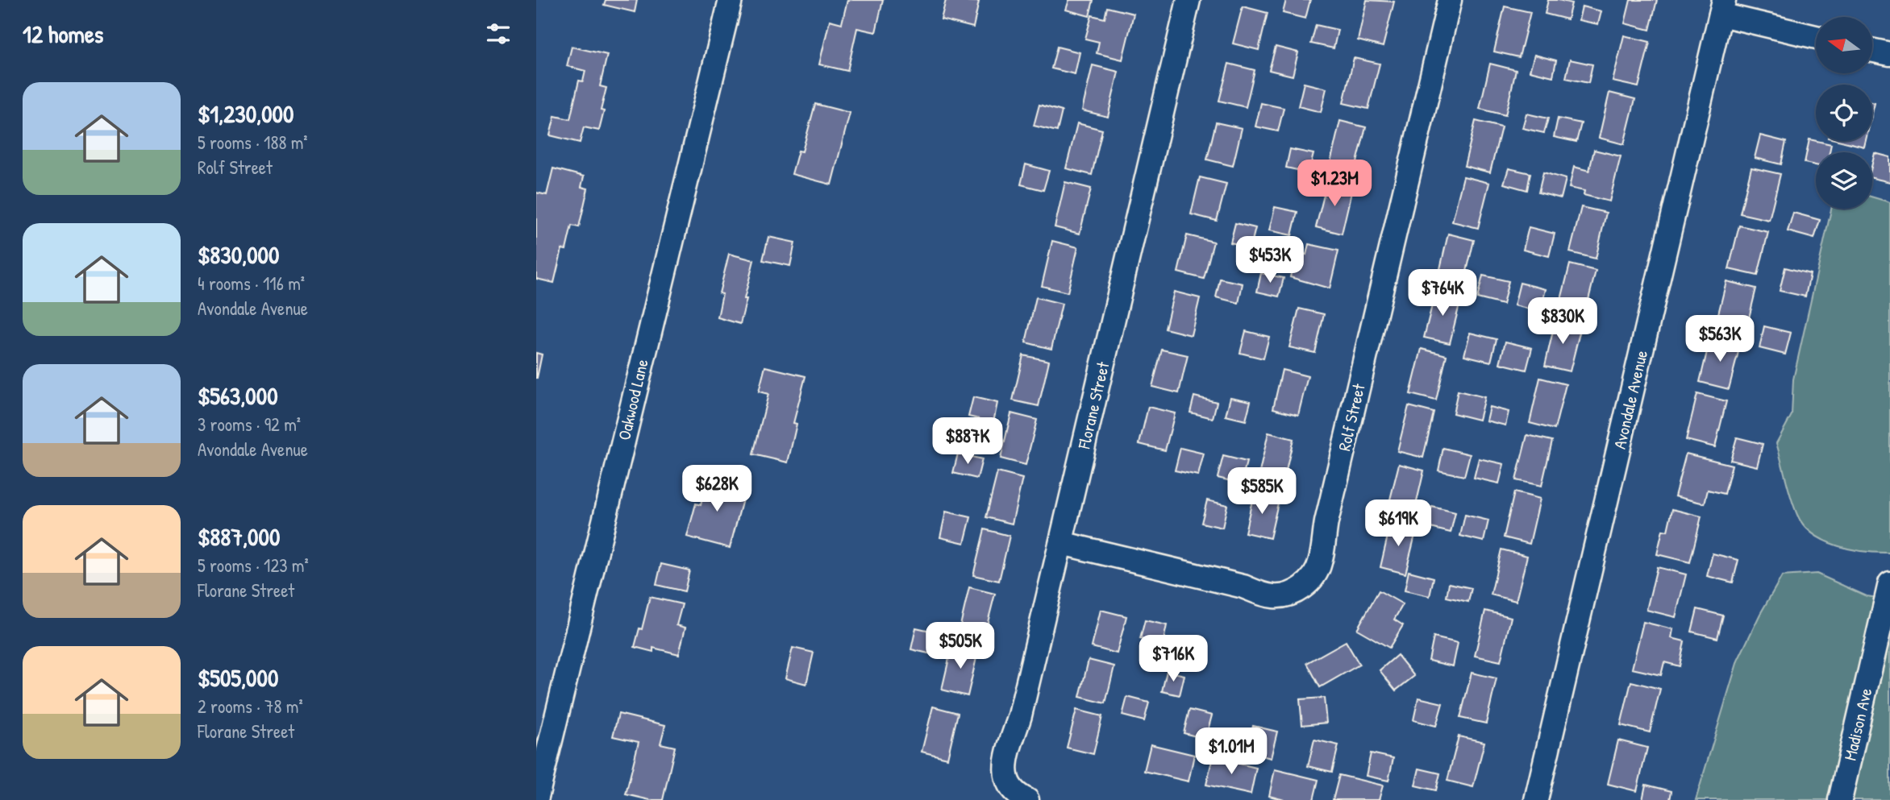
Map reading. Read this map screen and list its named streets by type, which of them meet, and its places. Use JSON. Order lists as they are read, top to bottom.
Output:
{
  "streets": {
    "street": [
      "Oakwood Lane",
      "Avondale Avenue",
      "Florane Street",
      "Rolf Street",
      "Madison Ave"
    ]
  },
  "crossings": [
    ["Florane Street", "Rolf Street"]
  ],
  "north": "left",
  "page": {
    "heading": "12 homes",
    "list": [
      {
        "name": "$1,230,000",
        "note": "5 rooms · 188 m² · Rolf Street"
      },
      {
        "name": "$830,000",
        "note": "4 rooms · 116 m² · Avondale Avenue"
      },
      {
        "name": "$563,000",
        "note": "3 rooms · 92 m² · Avondale Avenue"
      },
      {
        "name": "$887,000",
        "note": "5 rooms · 123 m² · Florane Street"
      },
      {
        "name": "$505,000",
        "note": "2 rooms · 78 m² · Florane Street"
      }
    ],
    "price": [
      "$1.23M",
      "$453K",
      "$764K",
      "$830K",
      "$563K",
      "$887K",
      "$628K",
      "$585K",
      "$619K",
      "$505K",
      "$716K",
      "$1.01M"
    ]
  }
}
